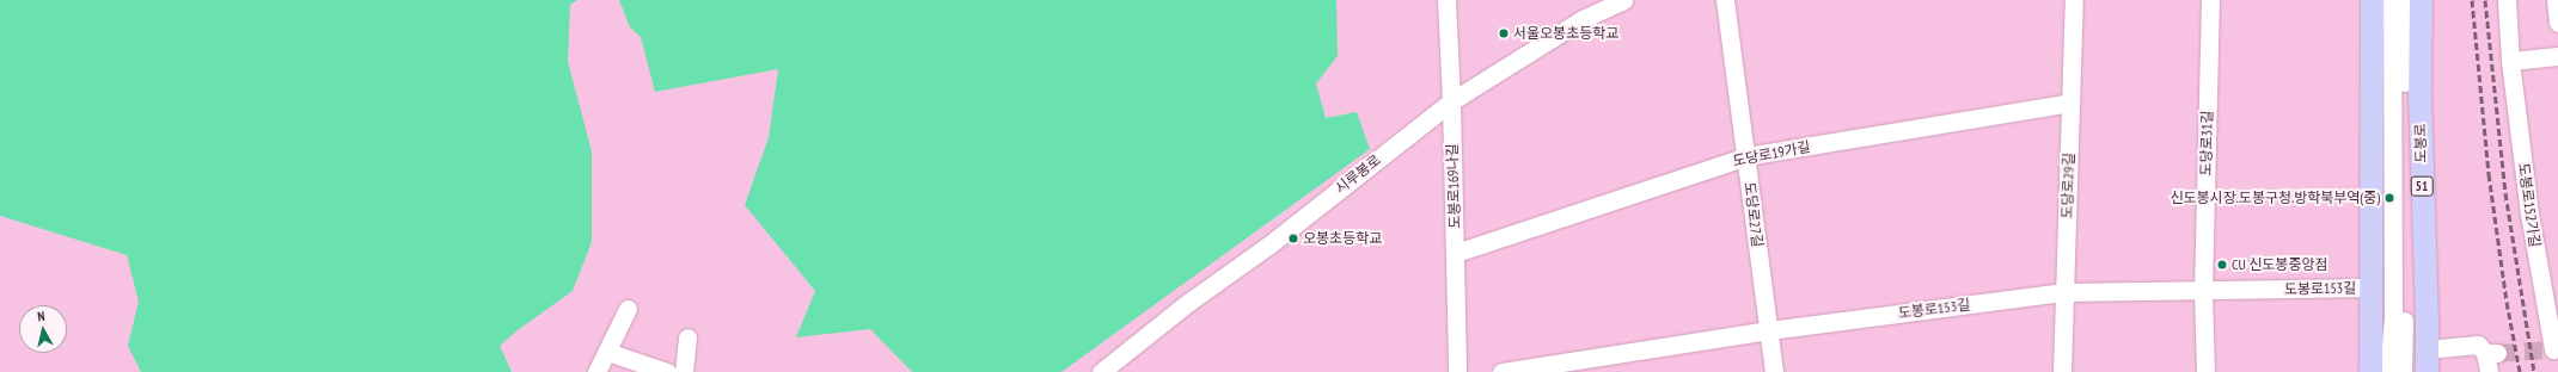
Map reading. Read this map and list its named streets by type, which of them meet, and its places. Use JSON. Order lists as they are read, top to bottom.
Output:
{
  "streets": {
    "main road": ["도봉로", "51"],
    "street": [
      "도당로31길",
      "도당로19가길",
      "시루봉로",
      "도봉로169나길",
      "도당로29길",
      "도봉로152가길",
      "도당로27길",
      "도봉로153길"
    ]
  },
  "crossings": [
    ["도당로31길", "도봉로153길"],
    ["도당로19가길", "도봉로169나길"],
    ["도당로19가길", "도당로29길"],
    ["도당로19가길", "도당로27길"],
    ["시루봉로", "도봉로169나길"],
    ["도당로29길", "도봉로153길"],
    ["도당로27길", "도봉로153길"]
  ],
  "places": [
    "서울오봉초등학교",
    "신도봉시장.도봉구청.방학북부역(중)",
    "오봉초등학교",
    "CU 신도봉중앙점"
  ],
  "north": "top"
}
